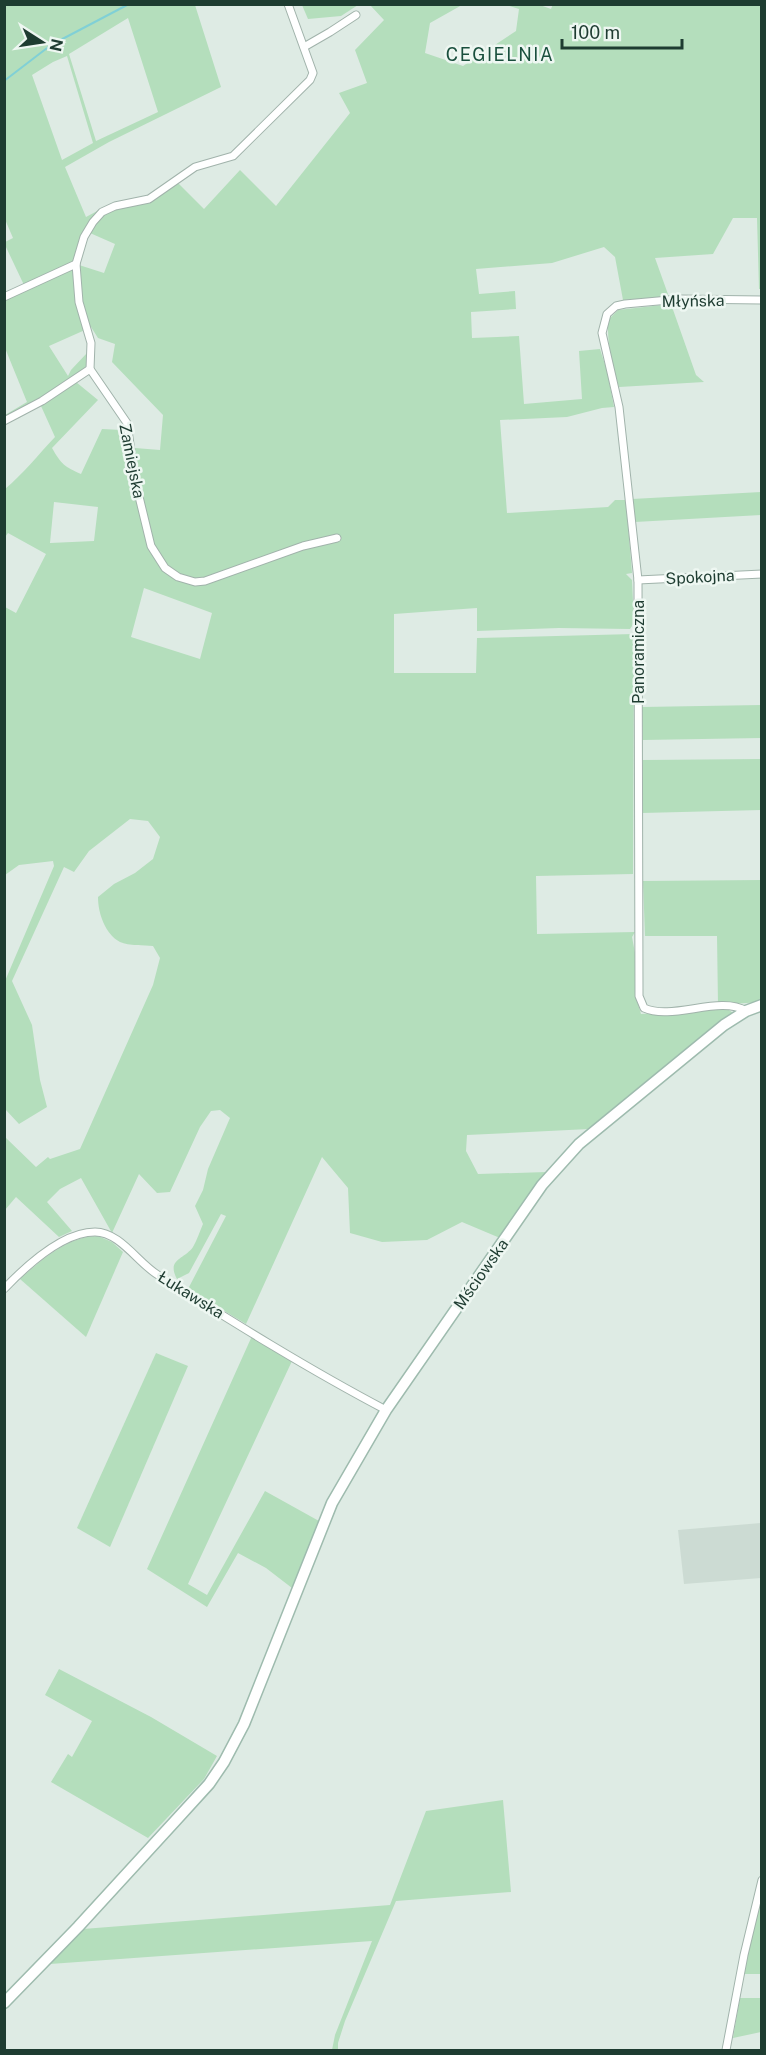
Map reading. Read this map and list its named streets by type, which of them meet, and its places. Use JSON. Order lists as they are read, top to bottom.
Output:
{
  "streets": {
    "street": [
      "Młyńska",
      "Zamiejska",
      "Spokojna",
      "Panoramiczna",
      "Mściowska",
      "Łukawska"
    ]
  },
  "crossings": [
    ["Młyńska", "Panoramiczna"],
    ["Spokojna", "Panoramiczna"],
    ["Panoramiczna", "Mściowska"],
    ["Mściowska", "Łukawska"]
  ],
  "districts": ["CEGIELNIA"],
  "scale_bar": "100 m",
  "north": "right"
}
